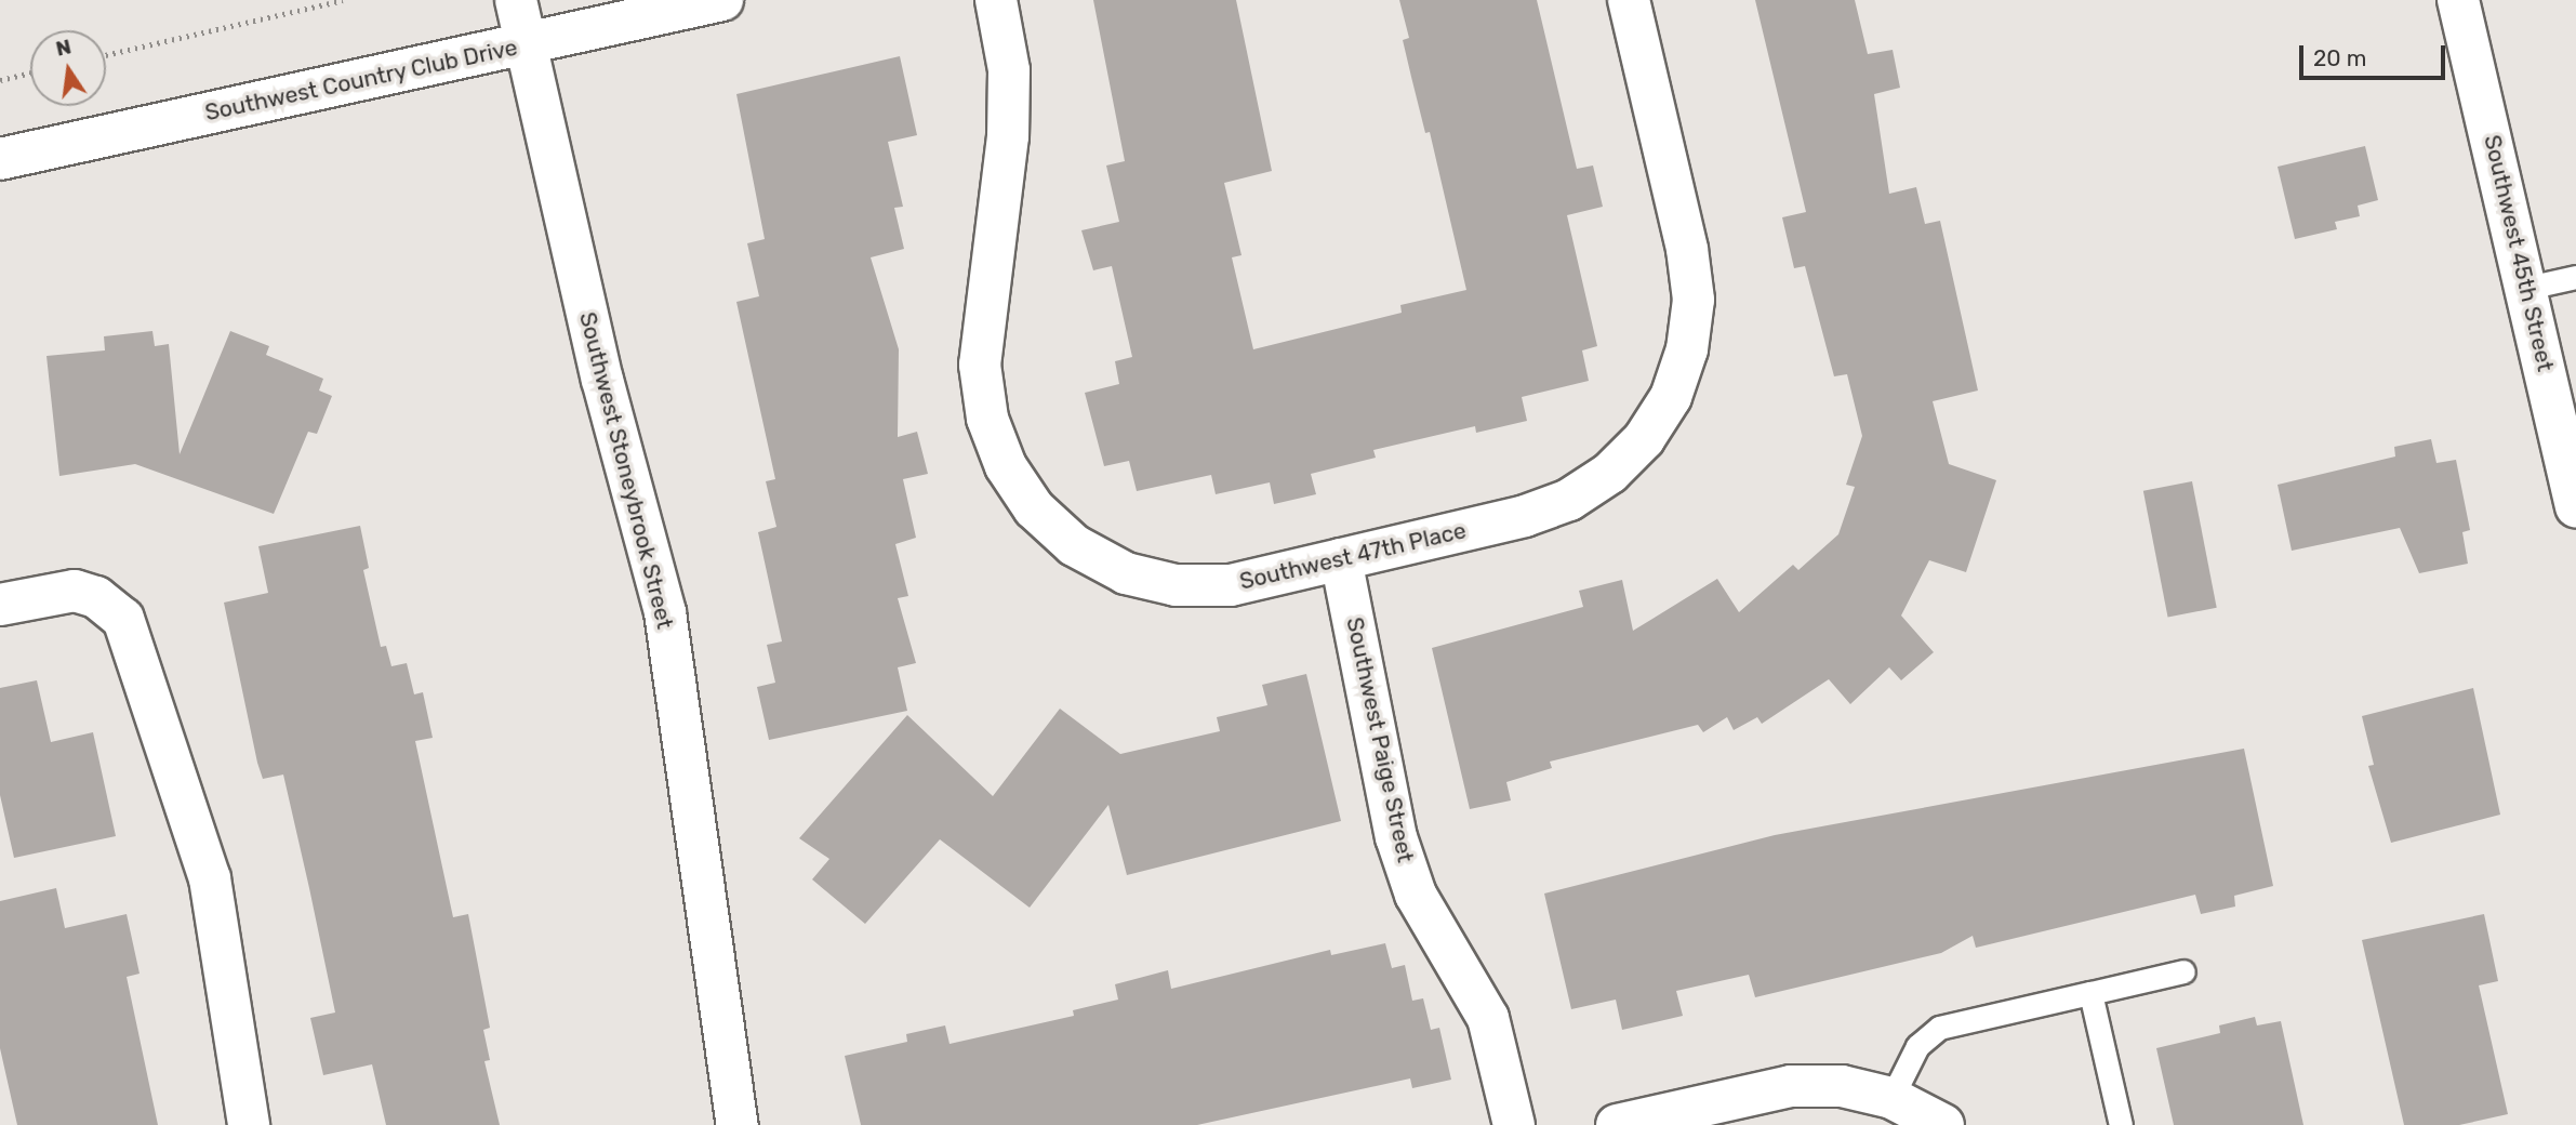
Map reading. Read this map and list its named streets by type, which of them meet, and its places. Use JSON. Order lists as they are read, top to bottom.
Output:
{
  "streets": {
    "street": [
      "Southwest Country Club Drive",
      "Southwest 45th Street",
      "Southwest Stoneybrook Street",
      "Southwest 47th Place",
      "Southwest Paige Street"
    ]
  },
  "crossings": [
    ["Southwest Country Club Drive", "Southwest Stoneybrook Street"],
    ["Southwest 47th Place", "Southwest Paige Street"]
  ],
  "scale_bar": "20 m",
  "north": "top"
}
